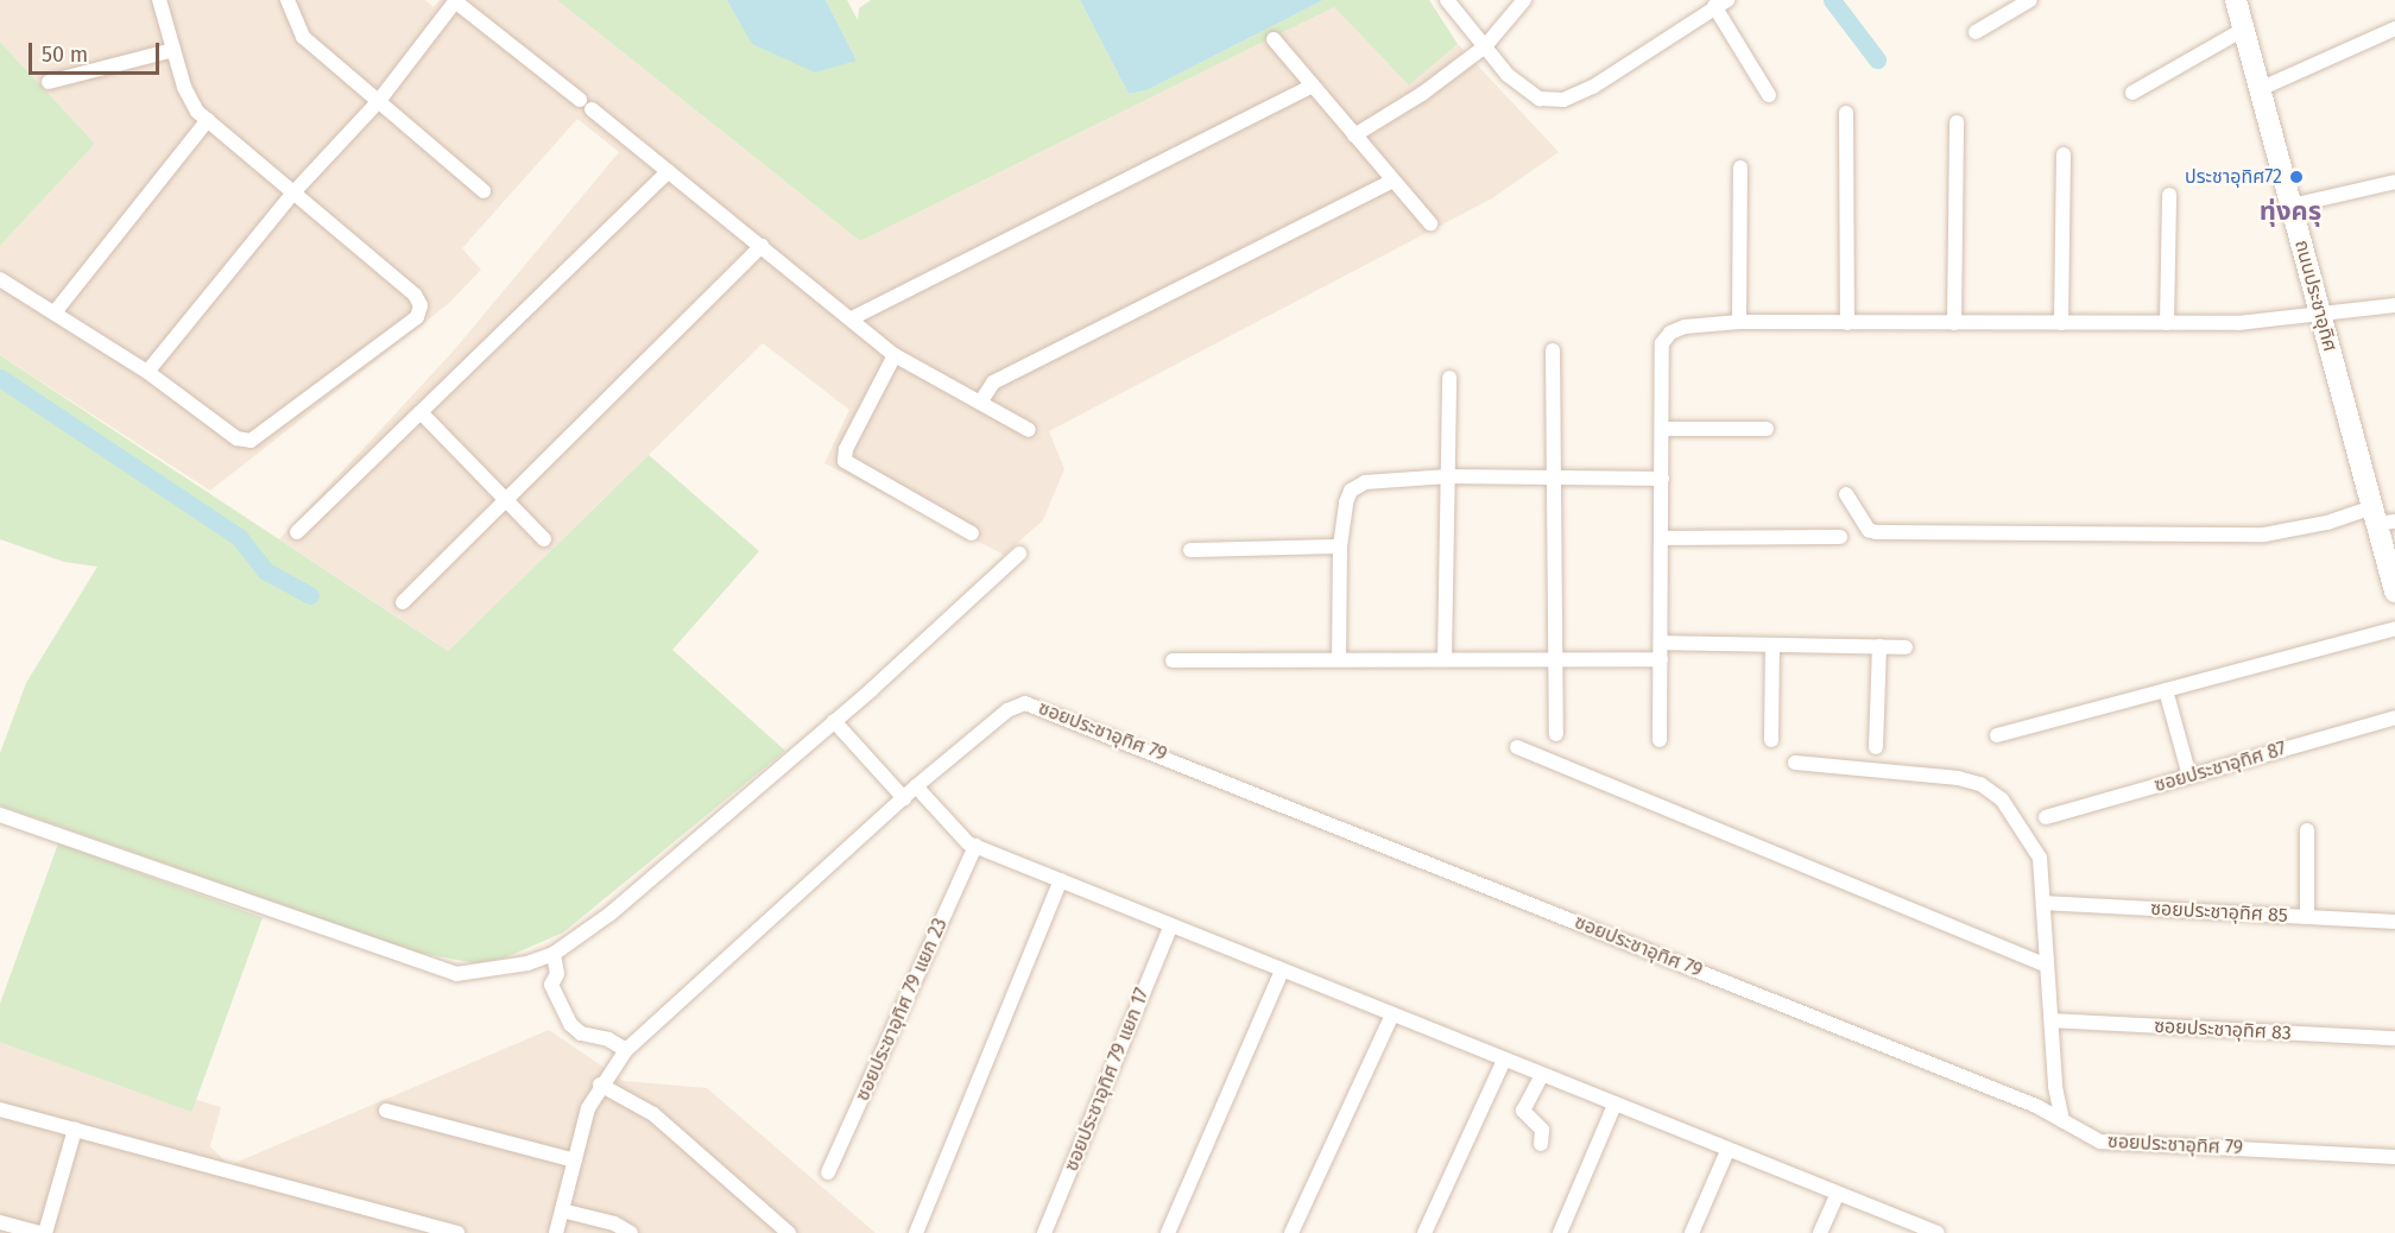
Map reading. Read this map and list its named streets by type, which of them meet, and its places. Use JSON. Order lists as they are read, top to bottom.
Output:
{
  "streets": {
    "main road": ["ถนนประชาอุทิศ"],
    "street": [
      "ซอยประชาอุทิศ 79",
      "ซอยประชาอุทิศ 87",
      "ซอยประชาอุทิศ 85",
      "ซอยประชาอุทิศ 79 แยก 23",
      "ซอยประชาอุทิศ 83",
      "ซอยประชาอุทิศ 79 แยก 17"
    ]
  },
  "districts": ["ทุ่งครุ"],
  "places": ["ประชาอุทิศ72"],
  "scale_bar": "50 m"
}
